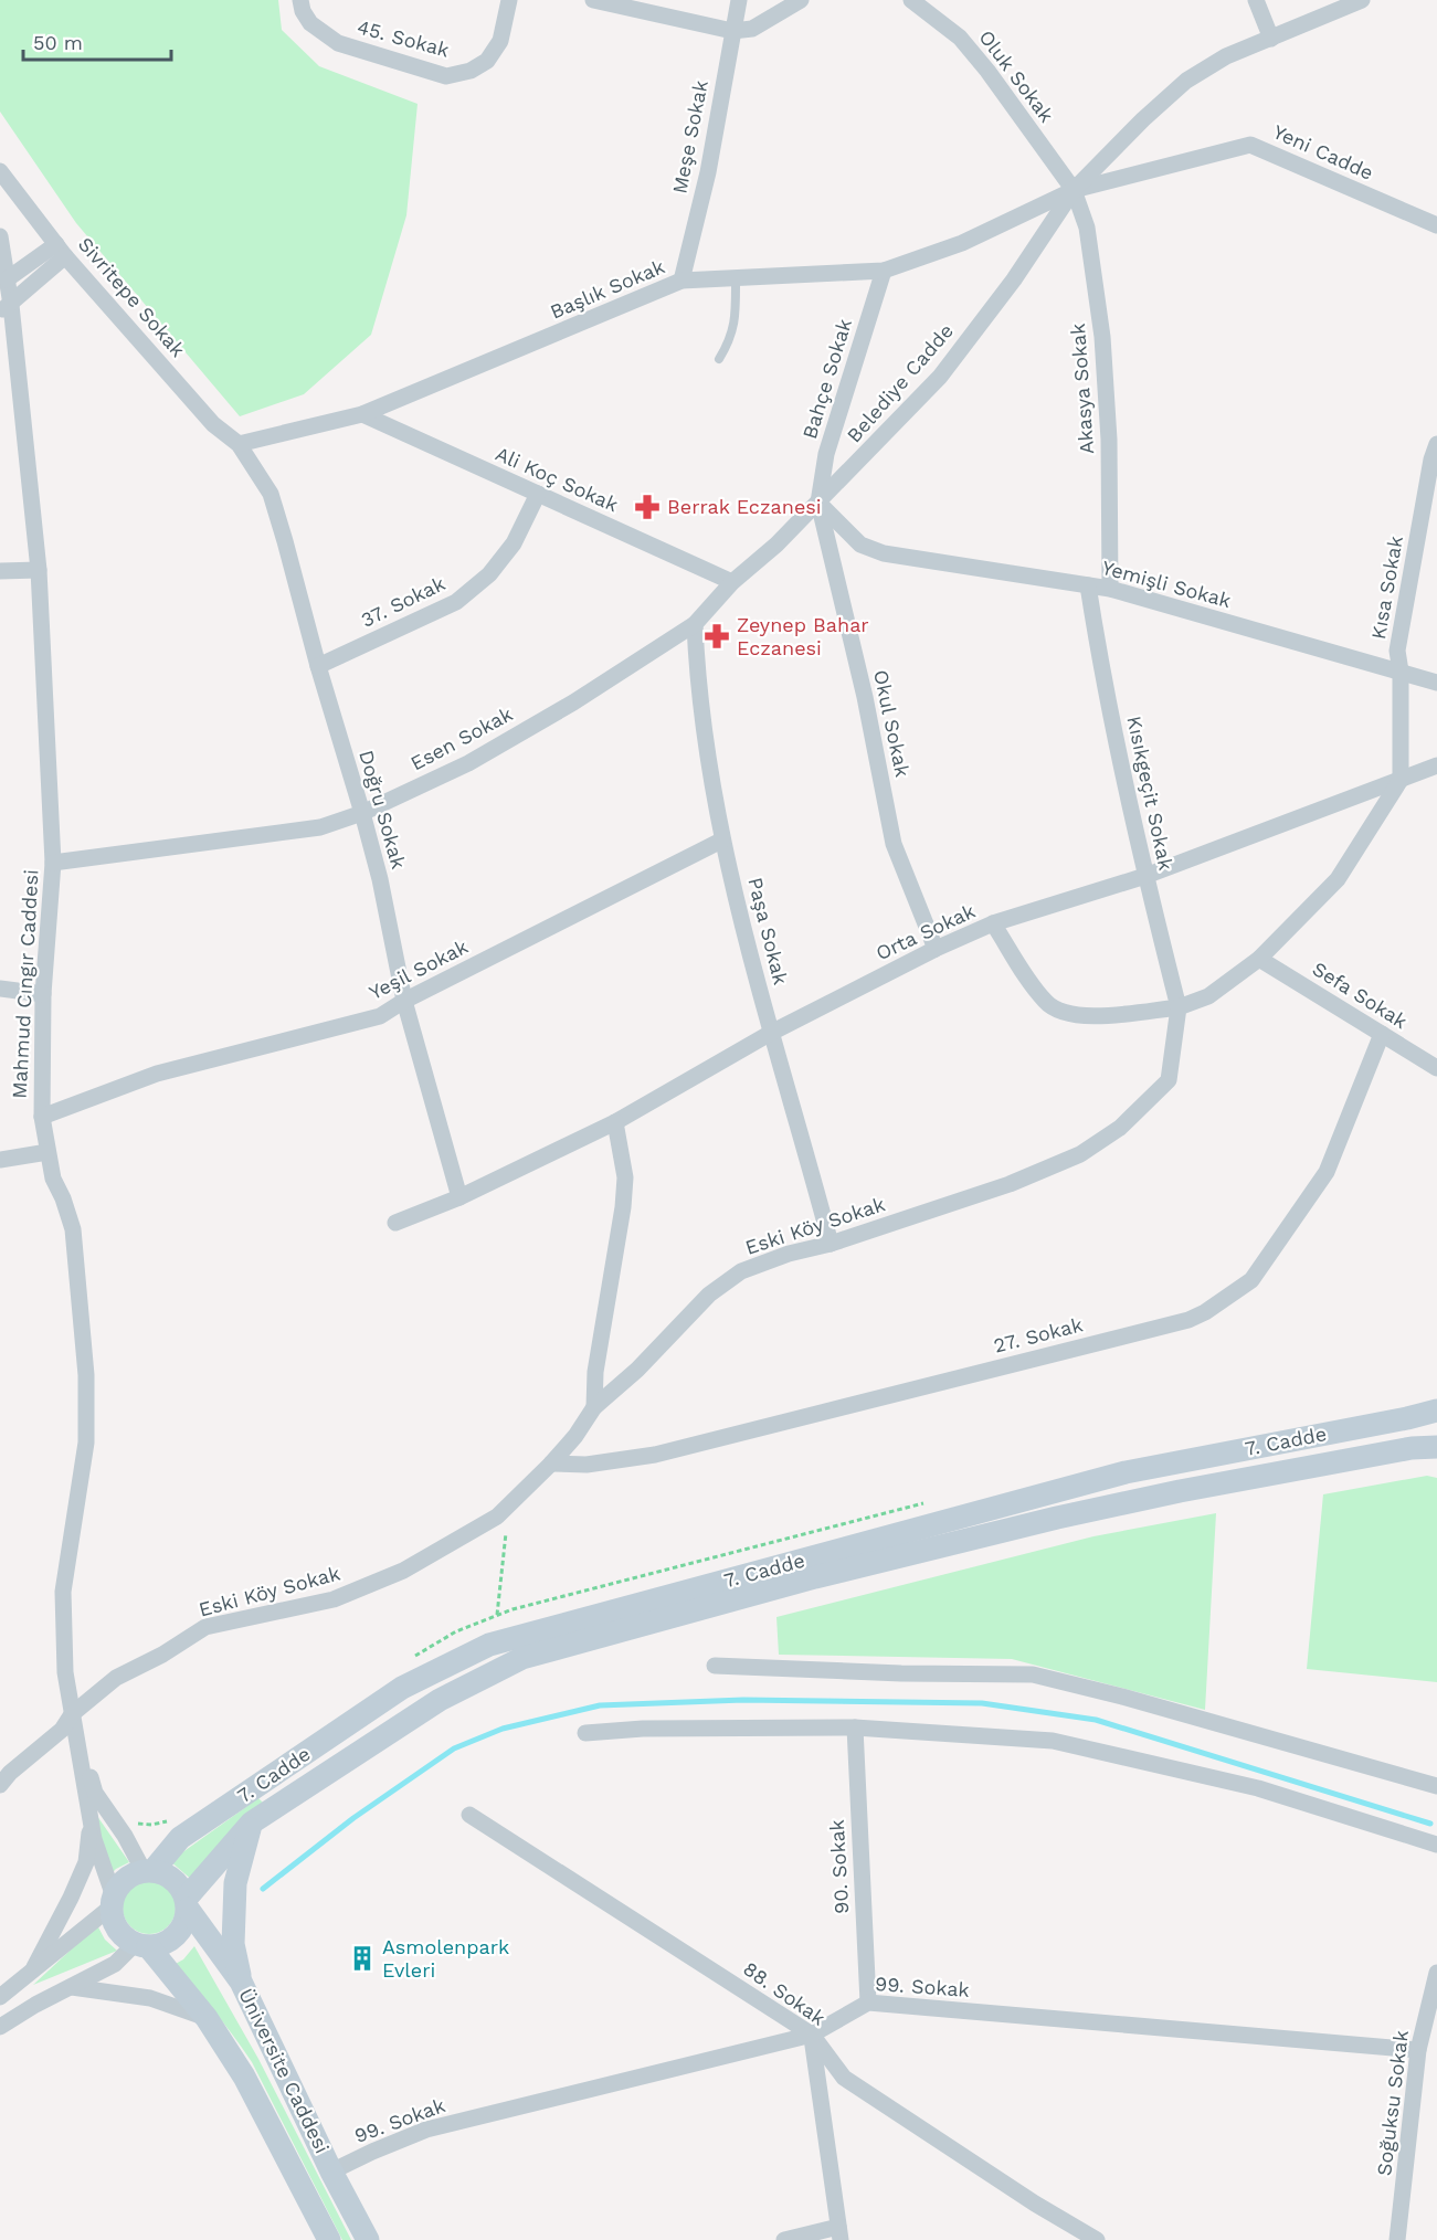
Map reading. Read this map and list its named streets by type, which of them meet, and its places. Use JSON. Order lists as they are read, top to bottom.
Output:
{
  "streets": {
    "main road": ["7. Cadde", "Üniversite Caddesi"],
    "street": [
      "45. Sokak",
      "Oluk Sokak",
      "Meşe Sokak",
      "Yeni Cadde",
      "Başlık Sokak",
      "Sivritepe Sokak",
      "Bahçe Sokak",
      "Belediye Cadde",
      "Akasya Sokak",
      "Ali Koç Sokak",
      "Yemişli Sokak",
      "Kısa Sokak",
      "37. Sokak",
      "Okul Sokak",
      "Esen Sokak",
      "Kısıkgeçit Sokak",
      "Doğru Sokak",
      "Paşa Sokak",
      "Orta Sokak",
      "Yeşil Sokak",
      "Mahmud Cıngır Caddesi",
      "Sefa Sokak",
      "Eski Köy Sokak",
      "27. Sokak",
      "90. Sokak",
      "99. Sokak",
      "88. Sokak",
      "Soğuksu Sokak"
    ]
  },
  "crossings": [
    ["Oluk Sokak", "Yeni Cadde"],
    ["Oluk Sokak", "Başlık Sokak"],
    ["Oluk Sokak", "Belediye Cadde"],
    ["Oluk Sokak", "Akasya Sokak"],
    ["Meşe Sokak", "Başlık Sokak"],
    ["Yeni Cadde", "Başlık Sokak"],
    ["Yeni Cadde", "Belediye Cadde"],
    ["Yeni Cadde", "Akasya Sokak"],
    ["Başlık Sokak", "Sivritepe Sokak"],
    ["Başlık Sokak", "Bahçe Sokak"],
    ["Başlık Sokak", "Belediye Cadde"],
    ["Başlık Sokak", "Akasya Sokak"],
    ["Başlık Sokak", "Ali Koç Sokak"],
    ["Başlık Sokak", "Doğru Sokak"],
    ["Sivritepe Sokak", "Doğru Sokak"],
    ["Bahçe Sokak", "Belediye Cadde"],
    ["Bahçe Sokak", "Yemişli Sokak"],
    ["Bahçe Sokak", "Okul Sokak"],
    ["Belediye Cadde", "Akasya Sokak"],
    ["Belediye Cadde", "Ali Koç Sokak"],
    ["Belediye Cadde", "Yemişli Sokak"],
    ["Belediye Cadde", "Okul Sokak"],
    ["Belediye Cadde", "Esen Sokak"],
    ["Akasya Sokak", "Yemişli Sokak"],
    ["Ali Koç Sokak", "37. Sokak"],
    ["Ali Koç Sokak", "Esen Sokak"],
    ["Yemişli Sokak", "Kısa Sokak"],
    ["Yemişli Sokak", "Okul Sokak"],
    ["Yemişli Sokak", "Kısıkgeçit Sokak"],
    ["Kısa Sokak", "Orta Sokak"],
    ["37. Sokak", "Doğru Sokak"],
    ["Okul Sokak", "Orta Sokak"],
    ["Esen Sokak", "Doğru Sokak"],
    ["Esen Sokak", "Paşa Sokak"],
    ["Esen Sokak", "Mahmud Cıngır Caddesi"],
    ["Kısıkgeçit Sokak", "Orta Sokak"],
    ["Kısıkgeçit Sokak", "Eski Köy Sokak"],
    ["Doğru Sokak", "Orta Sokak"],
    ["Doğru Sokak", "Yeşil Sokak"],
    ["Paşa Sokak", "Orta Sokak"],
    ["Paşa Sokak", "Yeşil Sokak"],
    ["Paşa Sokak", "Eski Köy Sokak"],
    ["Yeşil Sokak", "Mahmud Cıngır Caddesi"],
    ["Mahmud Cıngır Caddesi", "Eski Köy Sokak"],
    ["Mahmud Cıngır Caddesi", "7. Cadde"],
    ["Mahmud Cıngır Caddesi", "Üniversite Caddesi"],
    ["Sefa Sokak", "27. Sokak"],
    ["Eski Köy Sokak", "27. Sokak"],
    ["7. Cadde", "Üniversite Caddesi"],
    ["90. Sokak", "99. Sokak"],
    ["99. Sokak", "88. Sokak"],
    ["99. Sokak", "Üniversite Caddesi"],
    ["99. Sokak", "Soğuksu Sokak"]
  ],
  "places": {
    "pharmacy": ["Berrak Eczanesi", "Zeynep Bahar Eczanesi"],
    "building": ["Asmolenpark Evleri"]
  },
  "scale_bar": "50 m"
}
